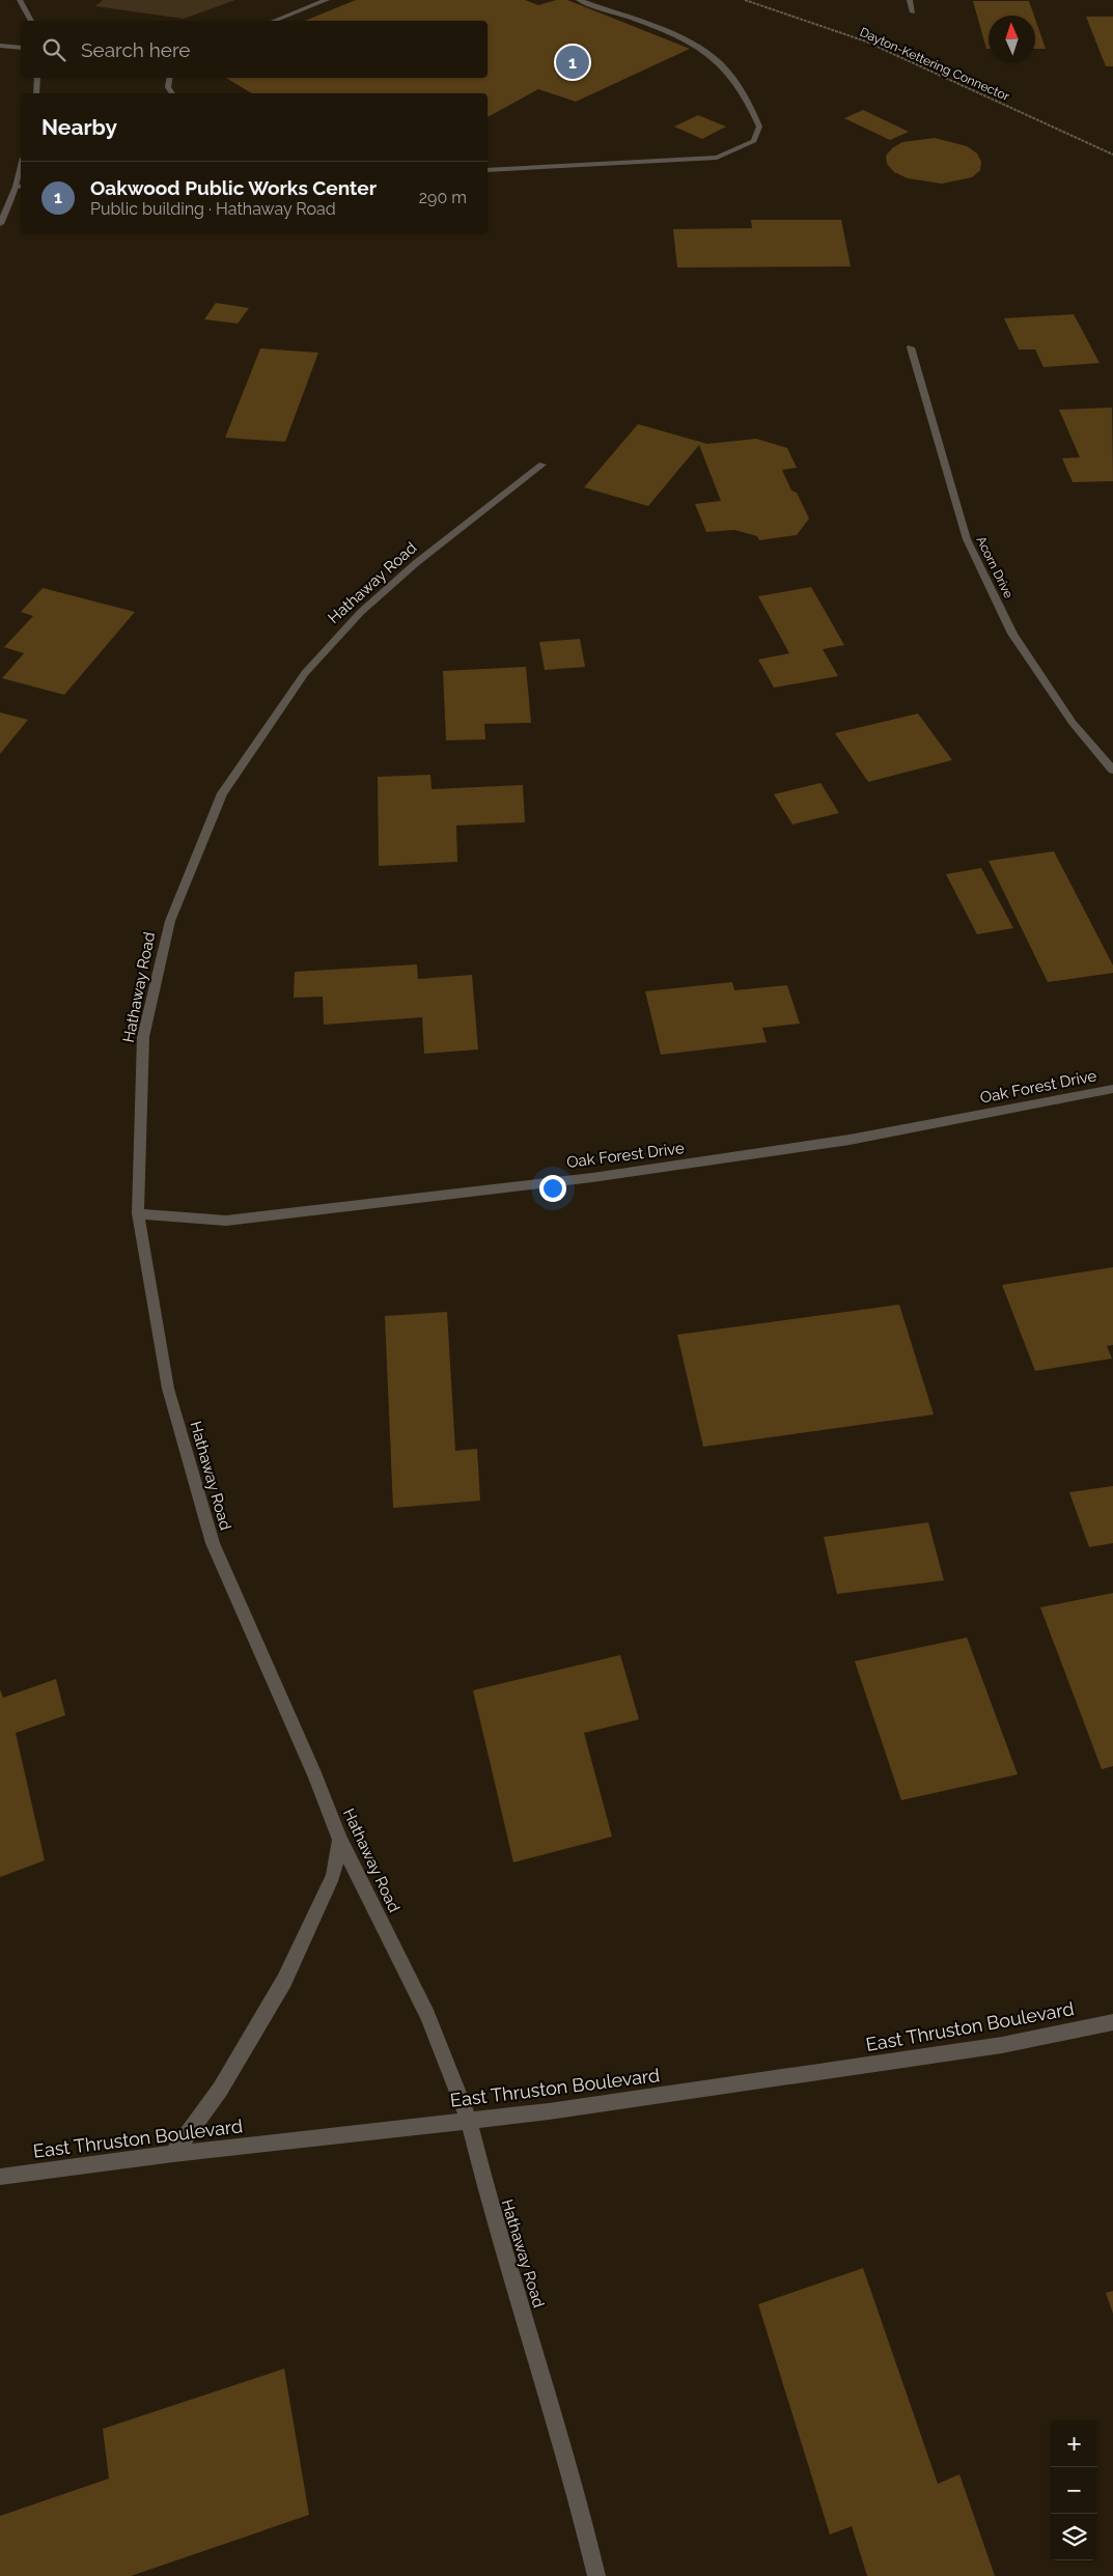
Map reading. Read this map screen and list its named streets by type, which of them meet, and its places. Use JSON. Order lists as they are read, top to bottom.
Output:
{
  "streets": {
    "street": [
      "Acorn Drive",
      "Hathaway Road",
      "Oak Forest Drive",
      "East Thruston Boulevard"
    ],
    "path": ["Dayton-Kettering Connector"]
  },
  "crossings": [
    ["Hathaway Road", "Oak Forest Drive"],
    ["Hathaway Road", "East Thruston Boulevard"]
  ],
  "north": "top",
  "page": {
    "search": "Search here",
    "pins": "1",
    "heading": "Nearby",
    "list": [
      {
        "mark": "1",
        "name": "Oakwood Public Works Center",
        "note": "Public building · Hathaway Road",
        "value": "290 m"
      }
    ],
    "map_buttons": ["+", "−"]
  }
}
